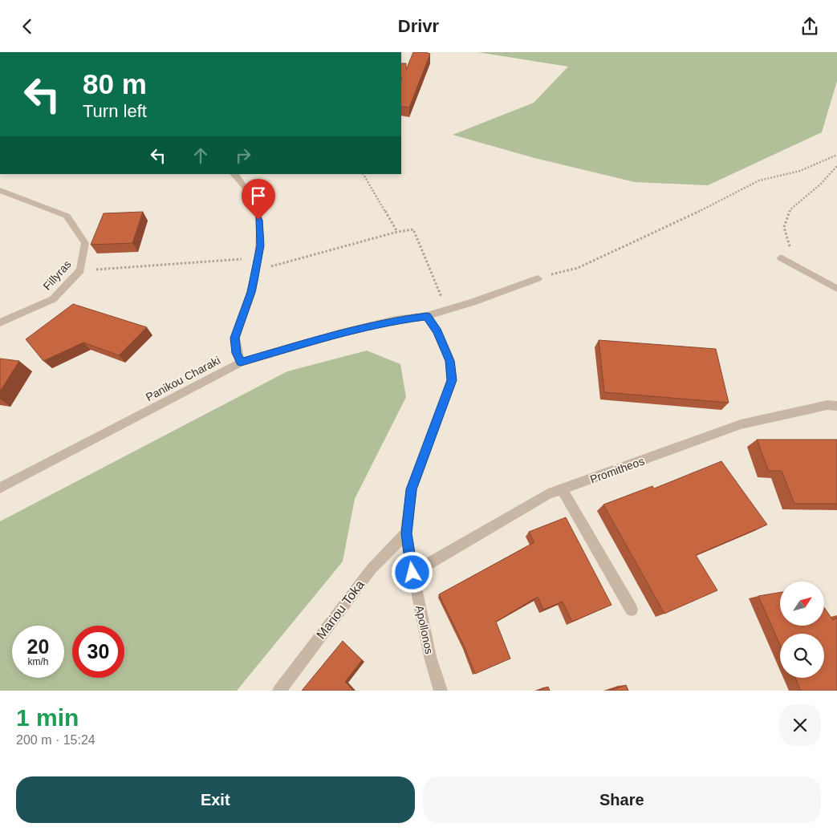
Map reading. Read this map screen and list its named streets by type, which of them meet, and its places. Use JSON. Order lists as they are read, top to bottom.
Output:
{
  "streets": {
    "street": [
      "Fillyras",
      "Panikou Charaki",
      "Promitheos",
      "Mariou Toka",
      "Apollonos"
    ]
  },
  "crossings": [
    ["Panikou Charaki", "Apollonos"],
    ["Promitheos", "Apollonos"],
    ["Mariou Toka", "Apollonos"]
  ],
  "north": "top right",
  "page": {
    "header": "Drivr",
    "turn": ["80 m", "Turn left"],
    "speed": "20 km/h",
    "limit": "30",
    "heading": ["1 min", "200 m · 15:24"],
    "buttons": ["Exit", "Share"]
  }
}
